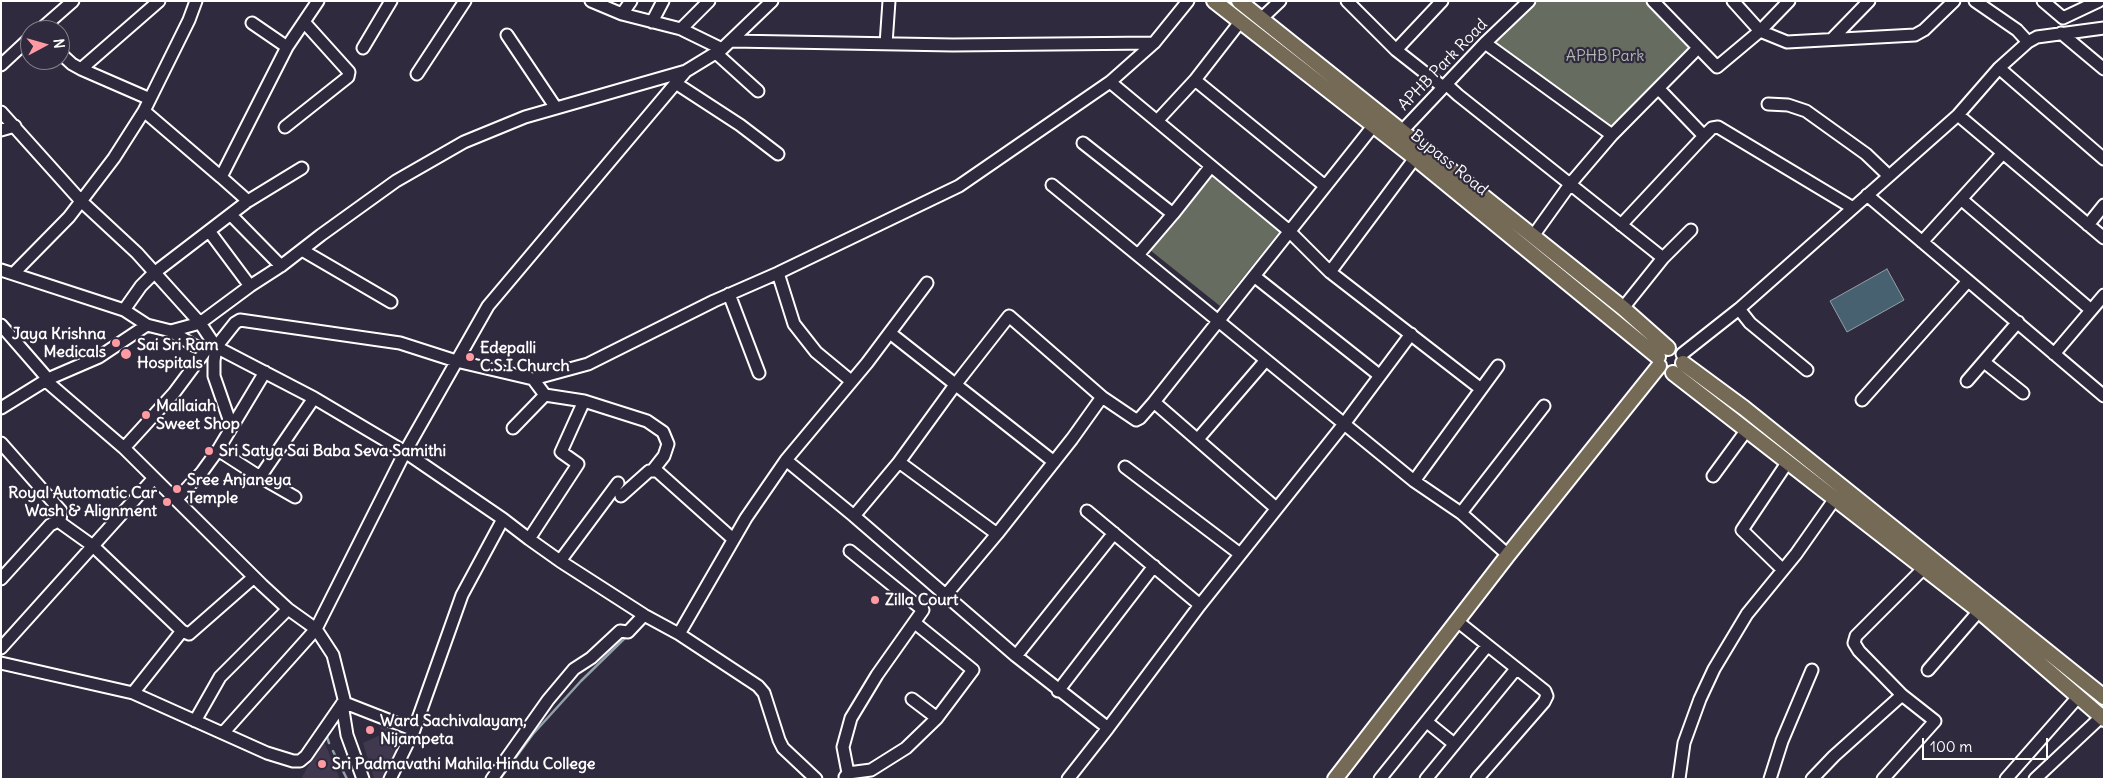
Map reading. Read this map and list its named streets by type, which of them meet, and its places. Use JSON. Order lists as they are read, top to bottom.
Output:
{
  "streets": {
    "main road": ["Bypass Road"],
    "street": ["APHB Park Road"]
  },
  "crossings": [
    ["APHB Park Road", "Bypass Road"]
  ],
  "parks": ["APHB Park"],
  "places": [
    "Jaya Krishna Medicals",
    "Sai Sri Ram Hospitals",
    "Edepalli C.S.I Church",
    "Mallaiah Sweet Shop",
    "Sri Satya Sai Baba Seva Samithi",
    "Sree Anjaneya Temple",
    "Royal Automatic Car Wash & Alignment",
    "Zilla Court",
    "Ward Sachivalayam, Nijampeta",
    "Sri Padmavathi Mahila Hindu College"
  ],
  "scale_bar": "100 m",
  "north": "right"
}
